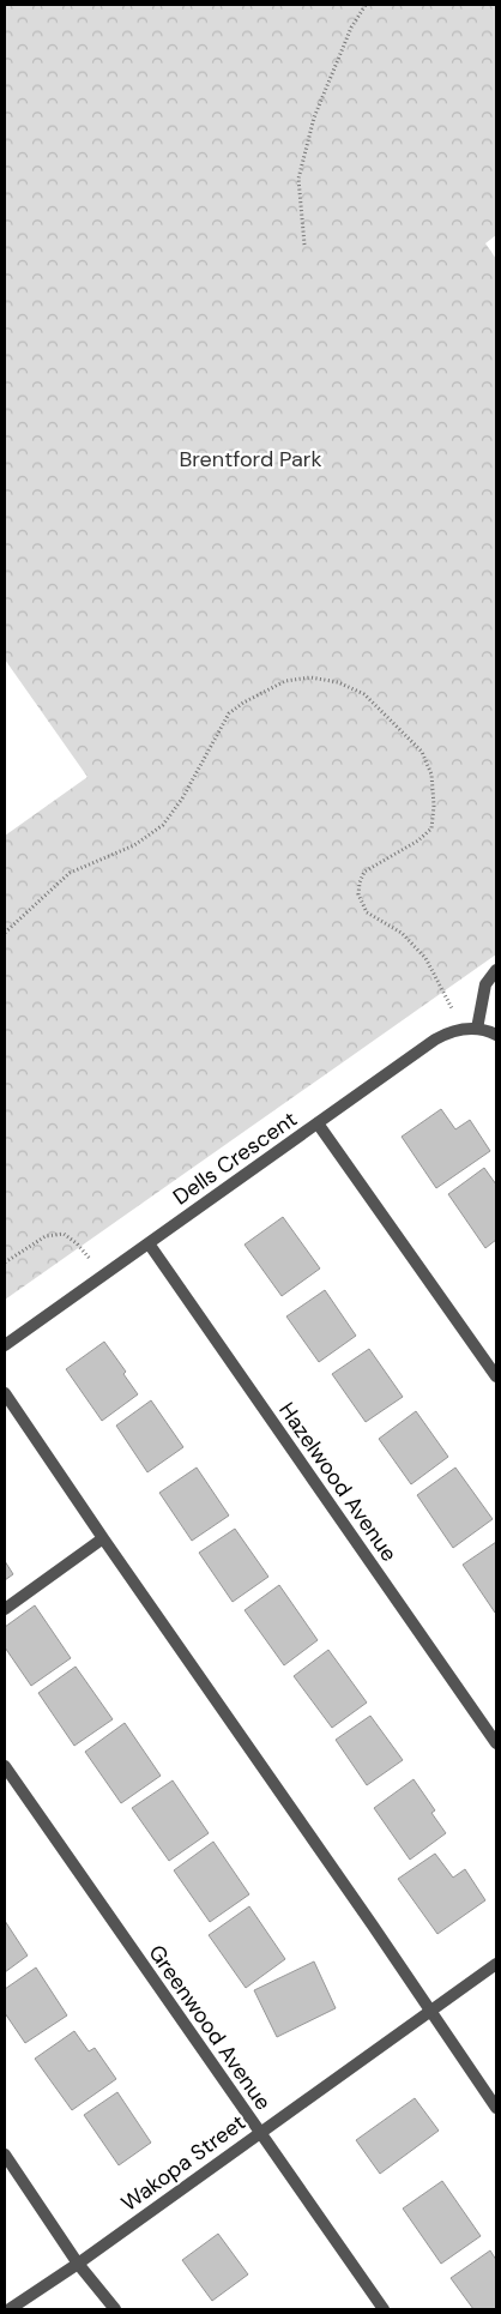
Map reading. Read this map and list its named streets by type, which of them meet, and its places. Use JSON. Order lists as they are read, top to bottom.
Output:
{
  "streets": {
    "street": [
      "Dells Crescent",
      "Hazelwood Avenue",
      "Greenwood Avenue",
      "Wakopa Street"
    ]
  },
  "crossings": [
    ["Dells Crescent", "Hazelwood Avenue"],
    ["Greenwood Avenue", "Wakopa Street"]
  ],
  "parks": ["Brentford Park"]
}
